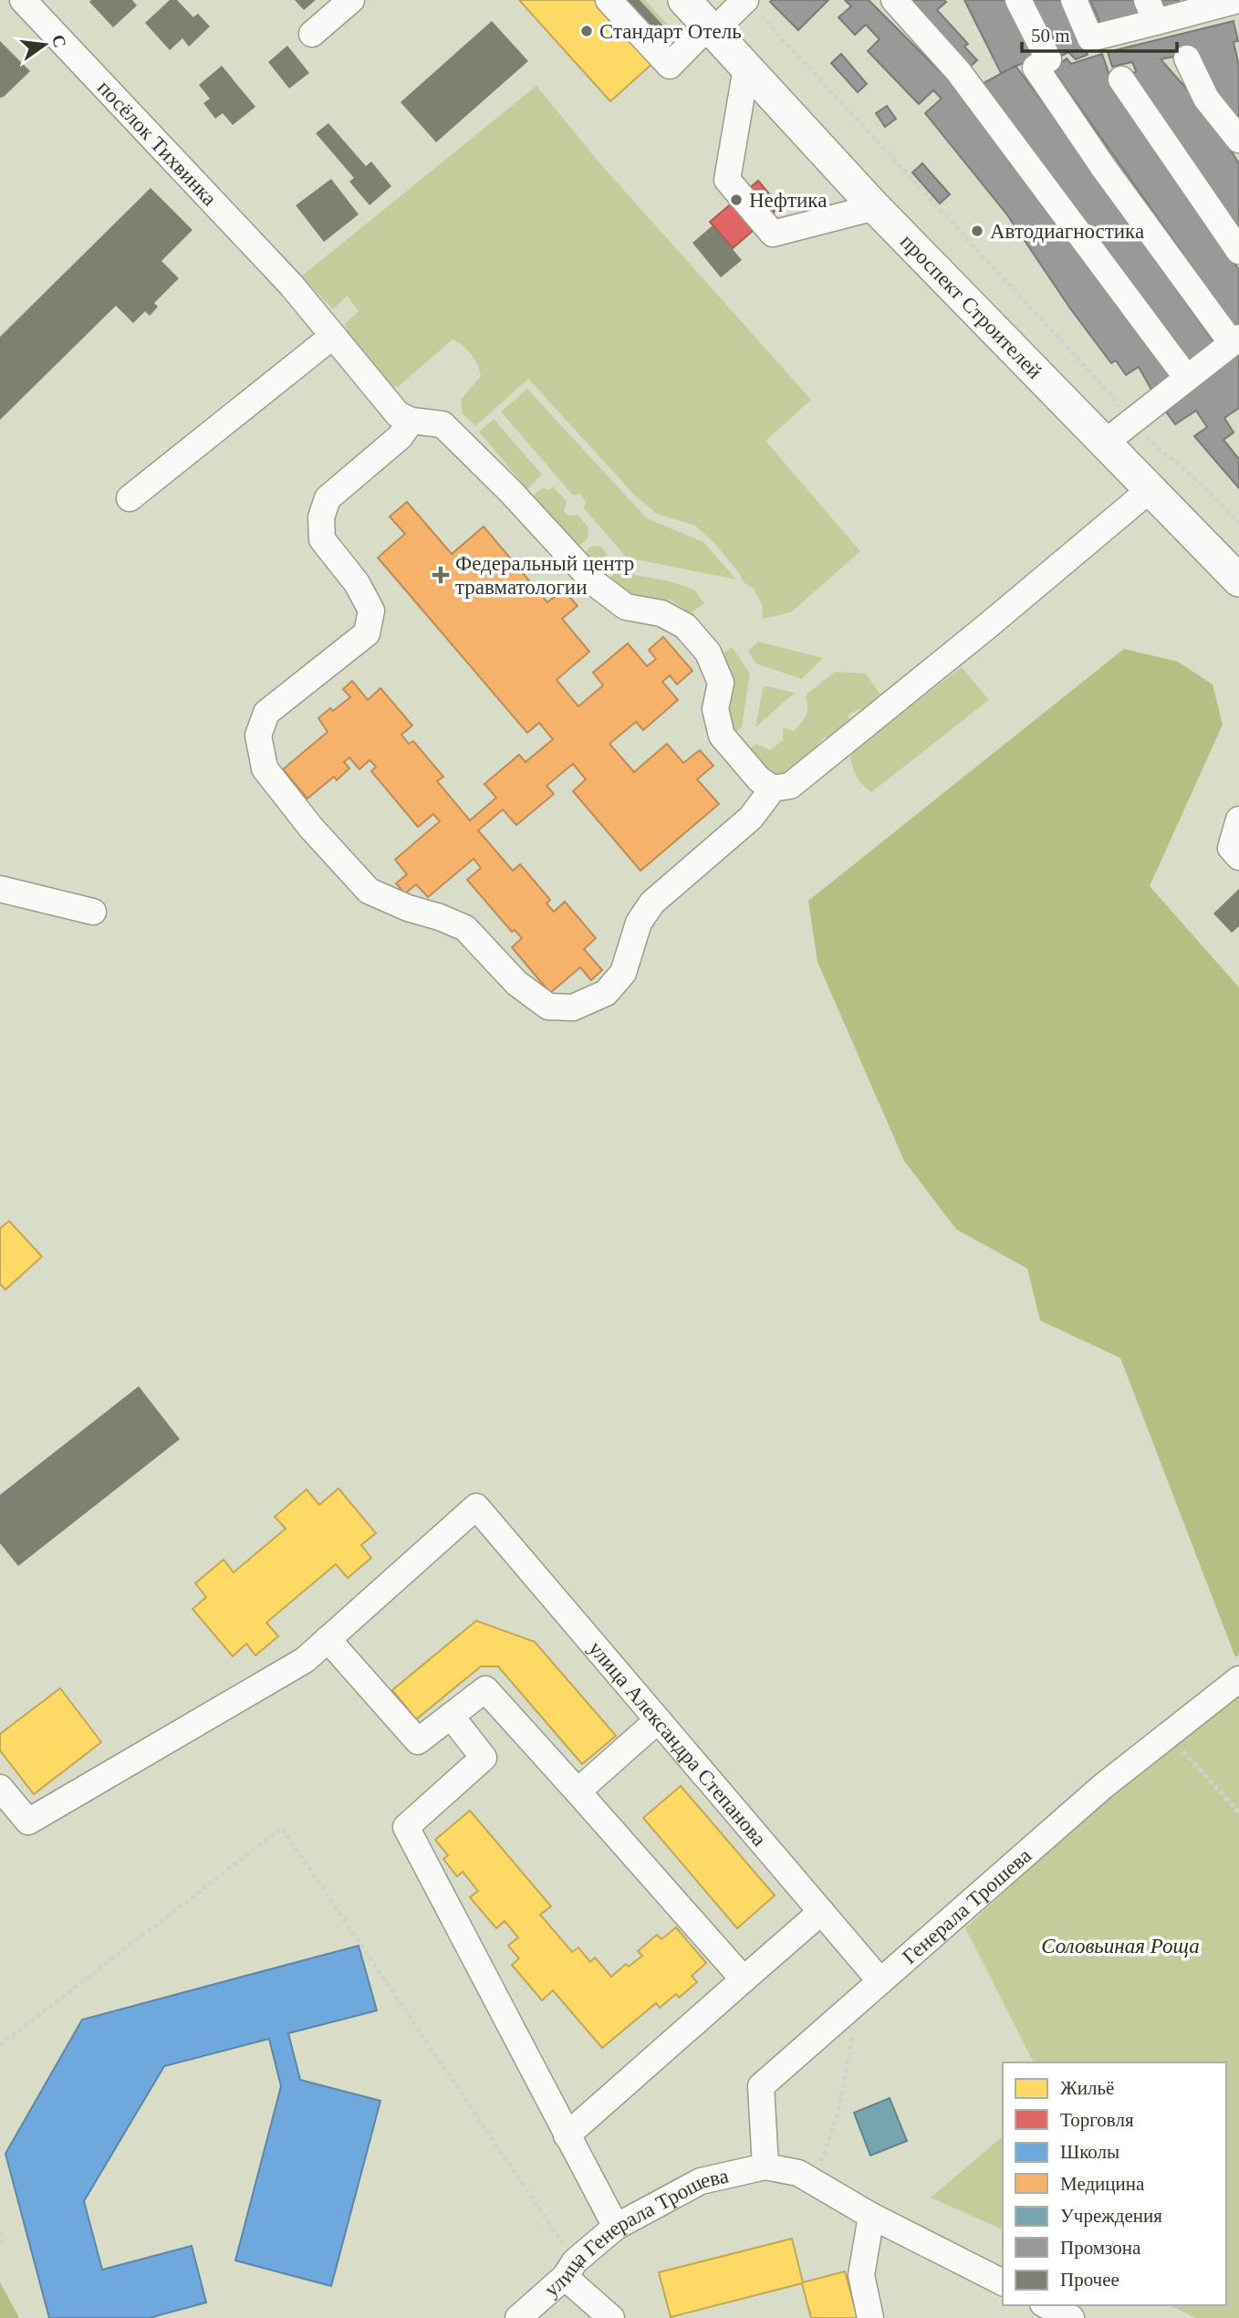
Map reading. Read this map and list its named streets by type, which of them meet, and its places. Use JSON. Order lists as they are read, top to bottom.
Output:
{
  "streets": {
    "main road": ["проспект Строителей"],
    "street": [
      "посёлок Тихвинка",
      "улица Александра Степанова",
      "Генерала Трошева",
      "улица Генерала Трошева"
    ]
  },
  "crossings": [
    ["улица Александра Степанова", "Генерала Трошева"],
    ["Генерала Трошева", "улица Генерала Трошева"]
  ],
  "parks": ["Соловьиная Роща"],
  "places": {
    "other": ["Стандарт Отель", "Нефтика", "Автодиагностика"],
    "health": ["Федеральный центр травматологии"]
  },
  "legend": [
    "Жильё",
    "Торговля",
    "Школы",
    "Медицина",
    "Учреждения",
    "Промзона",
    "Прочее"
  ],
  "scale_bar": "50 m",
  "north": "right"
}
